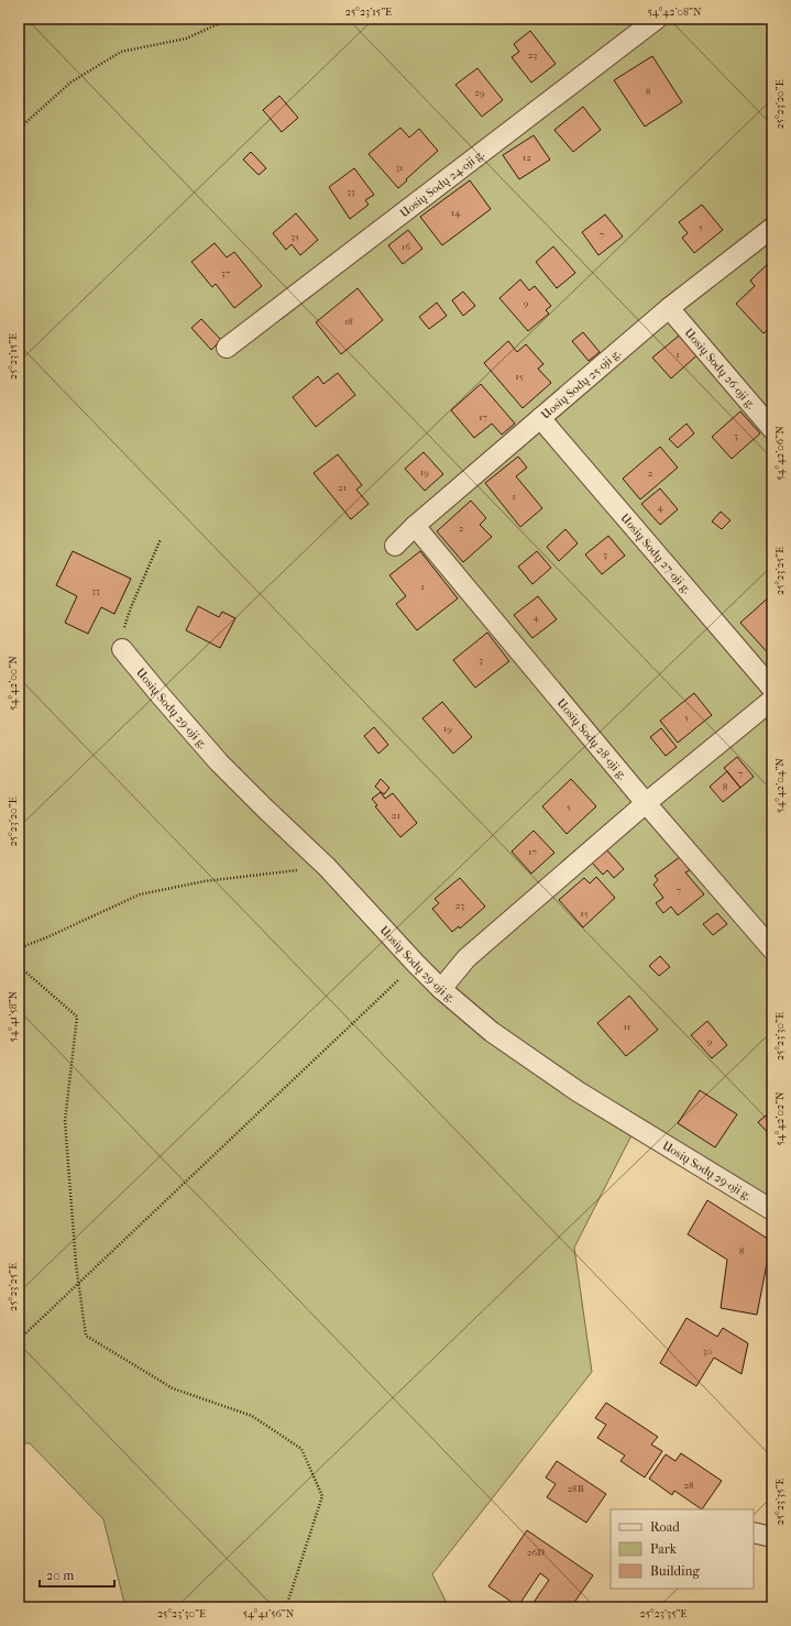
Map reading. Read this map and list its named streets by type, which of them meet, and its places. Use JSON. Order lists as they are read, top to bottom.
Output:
{
  "streets": {
    "street": [
      "Uosių Sodų 24-oji g.",
      "Uosių Sodų 26-oji g.",
      "Uosių Sodų 25-oji g.",
      "Uosių Sodų 27-oji g.",
      "Uosių Sodų 29-oji g.",
      "Uosių Sodų 28-oji g."
    ]
  },
  "crossings": [
    ["Uosių Sodų 26-oji g.", "Uosių Sodų 25-oji g."],
    ["Uosių Sodų 25-oji g.", "Uosių Sodų 27-oji g."],
    ["Uosių Sodų 25-oji g.", "Uosių Sodų 28-oji g."]
  ],
  "house_numbers": [
    "23",
    "8",
    "29",
    "12",
    "31",
    "33",
    "14",
    "5",
    "7",
    "35",
    "16",
    "37",
    "9",
    "18",
    "1",
    "15",
    "17",
    "3",
    "19",
    "2",
    "21",
    "1",
    "4",
    "2",
    "3",
    "1",
    "33",
    "4",
    "3",
    "5",
    "19",
    "7",
    "8",
    "5",
    "21",
    "17",
    "7",
    "23",
    "15",
    "11",
    "9",
    "8",
    "30",
    "28",
    "28B",
    "26D"
  ],
  "legend": ["Road", "Park", "Building"],
  "scale_bar": "20 m",
  "coordinates": [
    "25°23'15\"E",
    "54°42'08\"N",
    "25°23'20\"E",
    "54°42'06\"N",
    "25°23'25\"E",
    "54°42'00\"N",
    "54°42'04\"N",
    "54°41'58\"N",
    "25°23'30\"E",
    "54°42'02\"N",
    "25°23'35\"E",
    "54°41'56\"N"
  ]
}
